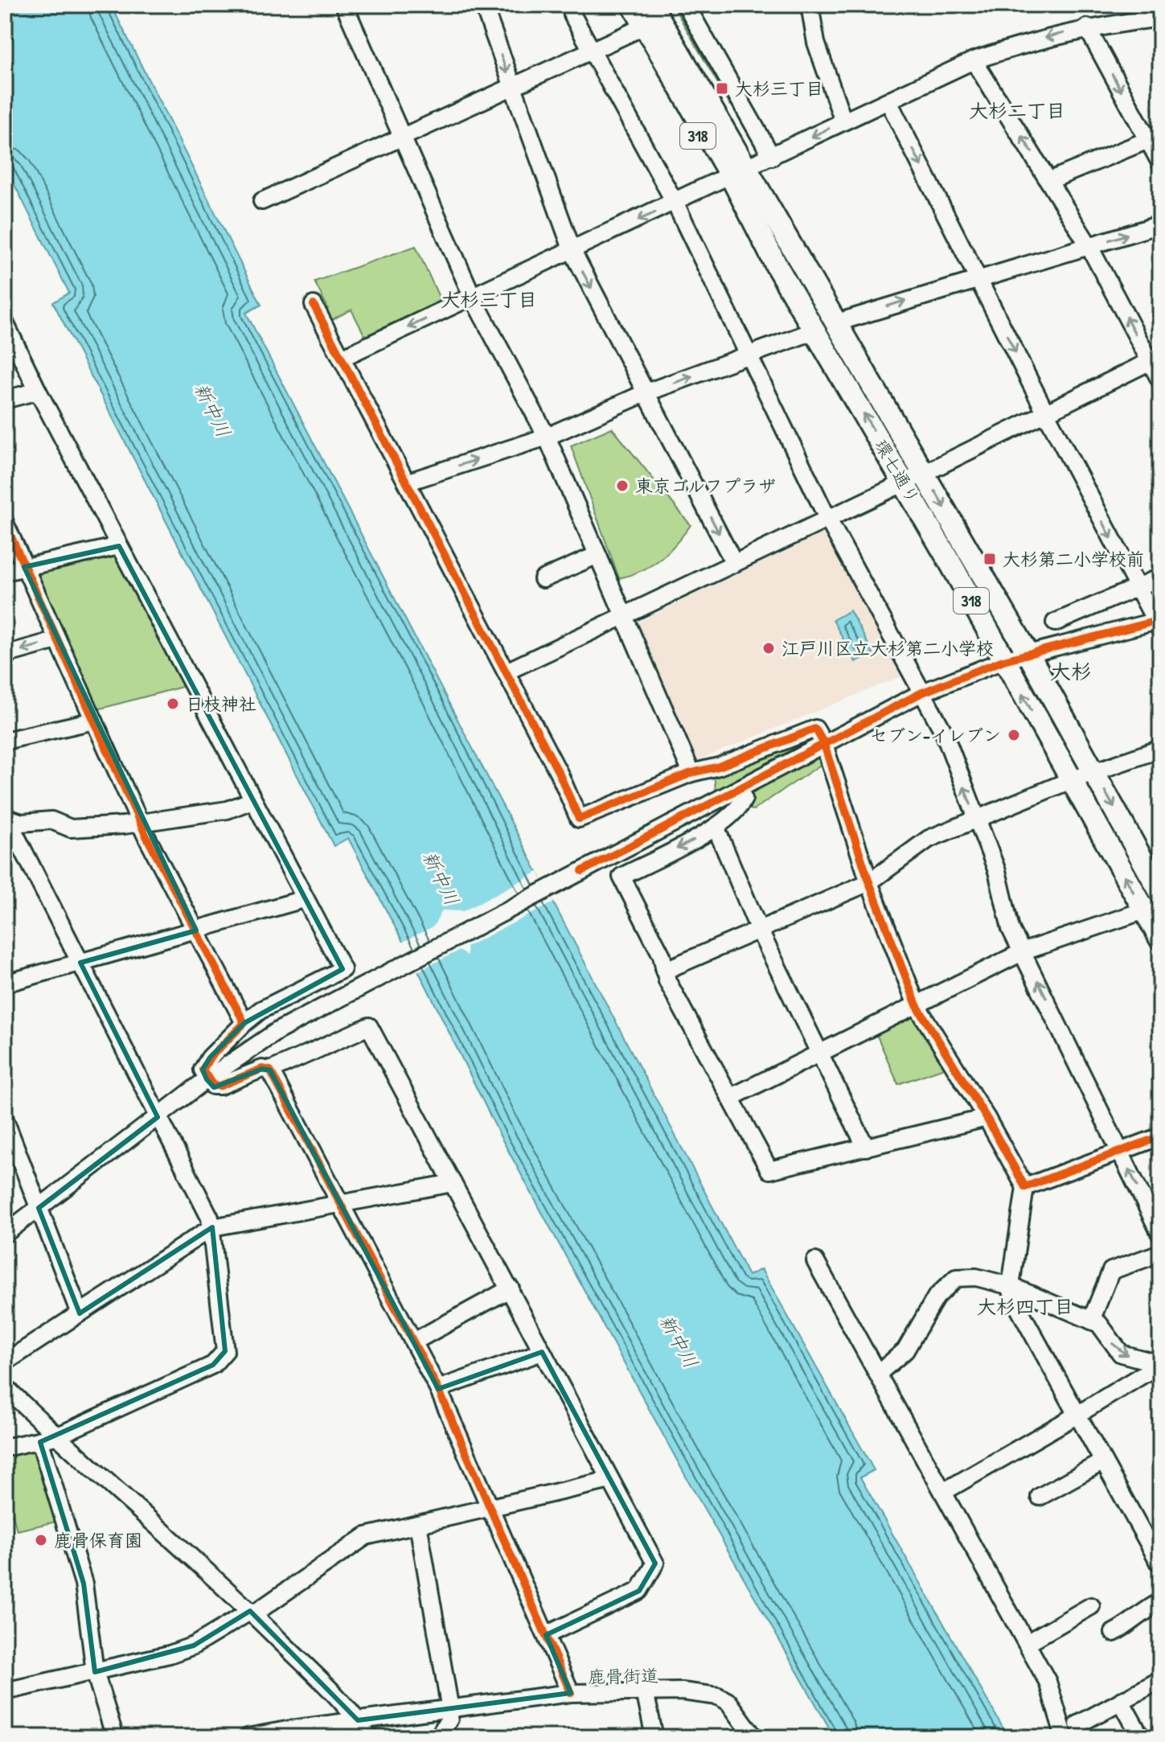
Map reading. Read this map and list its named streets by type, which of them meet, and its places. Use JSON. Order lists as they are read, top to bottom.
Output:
{
  "streets": {
    "main road": ["318", "環七通り"],
    "street": ["鹿骨街道"]
  },
  "crossings": [
    ["318", "環七通り"]
  ],
  "districts": [
    "大杉二丁目",
    "大杉三丁目",
    "大杉",
    "大杉四丁目"
  ],
  "water": ["新中川"],
  "places": {
    "transit": ["大杉三丁目", "大杉第二小学校前"],
    "other": [
      "東京ゴルフプラザ",
      "江戸川区立大杉第二小学校",
      "日枝神社",
      "セブン-イレブン",
      "鹿骨保育園"
    ]
  }
}
